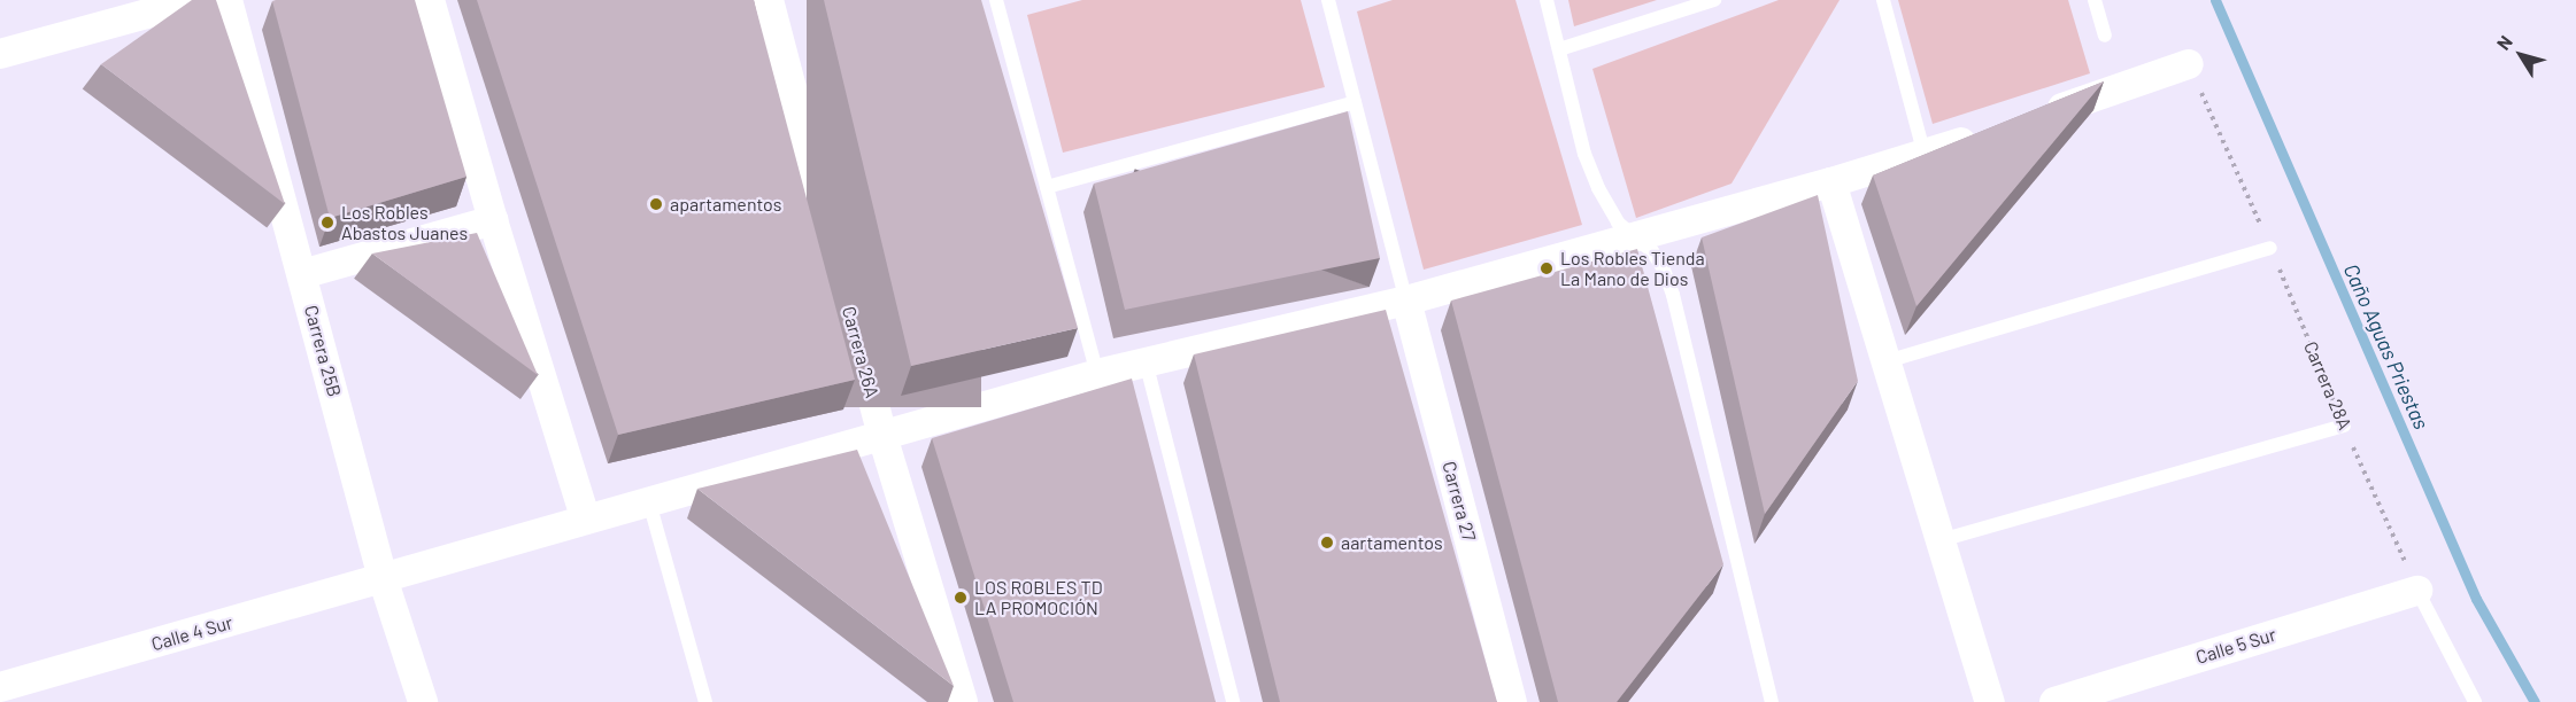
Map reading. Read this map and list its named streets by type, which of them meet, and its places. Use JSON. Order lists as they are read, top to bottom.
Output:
{
  "streets": {
    "street": [
      "Carrera 25B",
      "Carrera 26A",
      "Carrera 27",
      "Calle 4 Sur",
      "Calle 5 Sur"
    ],
    "path": ["Carrera 28A"]
  },
  "crossings": [
    ["Carrera 25B", "Calle 4 Sur"],
    ["Carrera 26A", "Calle 4 Sur"],
    ["Carrera 28A", "Calle 5 Sur"],
    ["Carrera 27", "Calle 4 Sur"]
  ],
  "water": ["Caño Aguas Priestas"],
  "places": [
    "apartamentos",
    "Los Robles Abastos Juanes",
    "Los Robles Tienda La Mano de Dios",
    "aartamentos",
    "LOS ROBLES TD LA PROMOCIÓN"
  ],
  "north": "top left"
}
